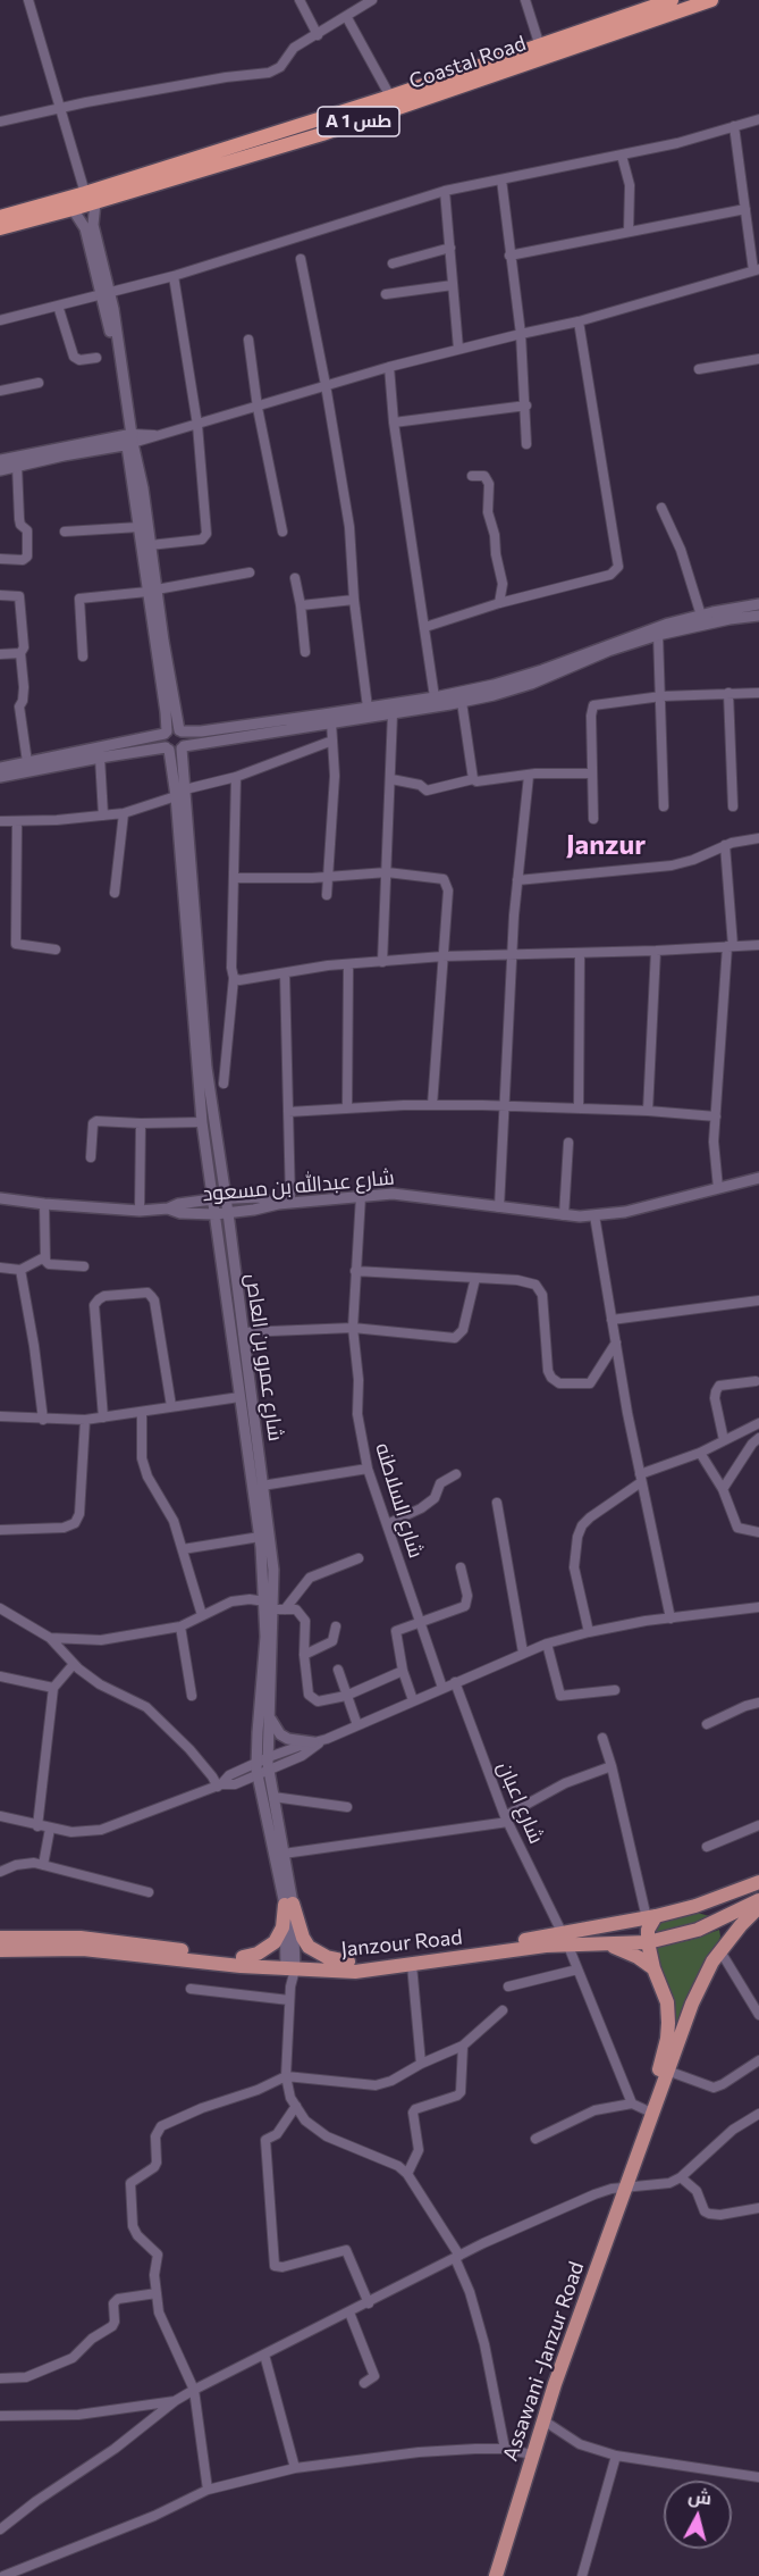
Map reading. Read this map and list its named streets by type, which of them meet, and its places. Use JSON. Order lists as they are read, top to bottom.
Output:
{
  "streets": {
    "highway": ["Coastal Road", "A 1 طس"],
    "main road": ["Janzour Road", "Assawani -Janzur Road"],
    "street": [
      "شارع عبدالله بن مسعود",
      "شارع عمرو بن العاص",
      "شارع السلاطنه",
      "شارع اعبان"
    ]
  },
  "crossings": [
    ["شارع عبدالله بن مسعود", "شارع عمرو بن العاص"],
    ["شارع عبدالله بن مسعود", "شارع السلاطنه"],
    ["شارع عمرو بن العاص", "Janzour Road"],
    ["شارع اعبان", "Janzour Road"]
  ],
  "districts": ["Janzur"],
  "north": "top"
}
